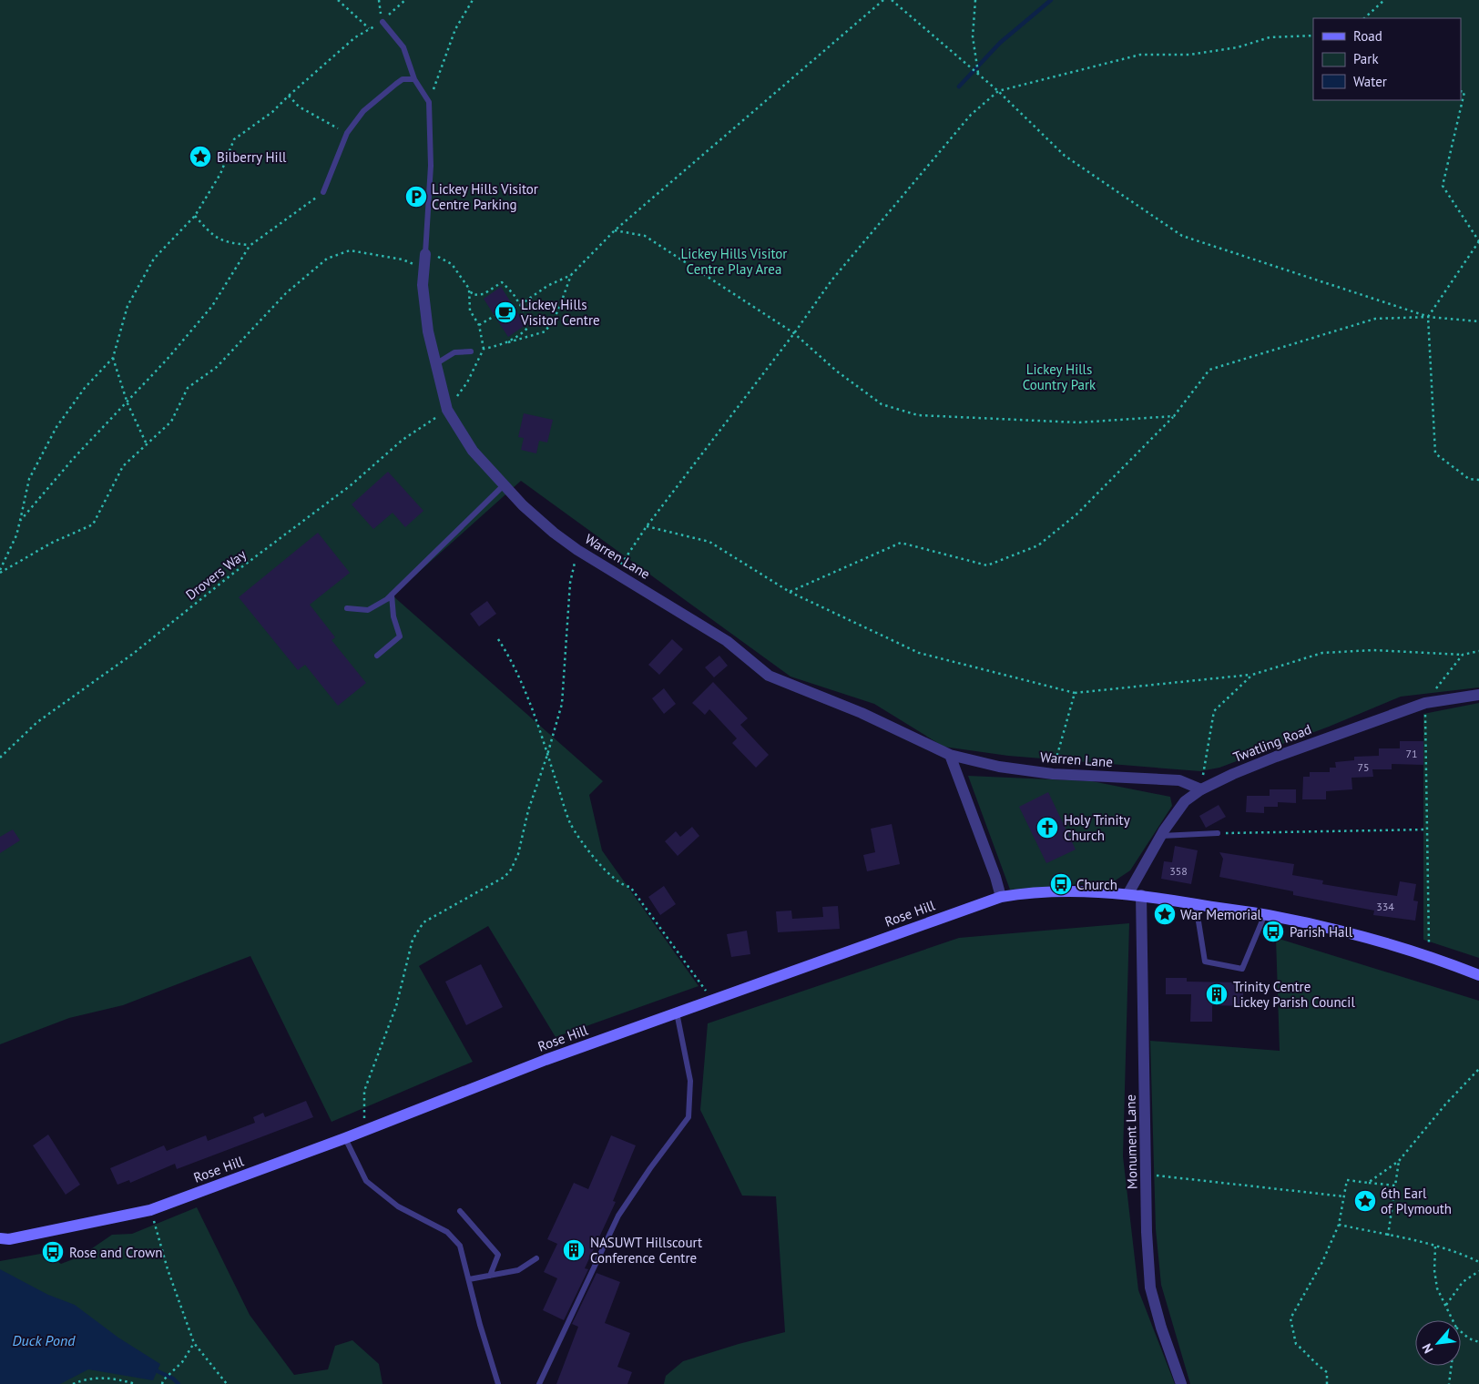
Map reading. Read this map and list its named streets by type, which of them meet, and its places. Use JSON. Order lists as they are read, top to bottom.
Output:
{
  "streets": {
    "main road": ["Rose Hill"],
    "street": ["Warren Lane", "Twatling Road", "Monument Lane"],
    "path": ["Drovers Way"]
  },
  "crossings": [
    ["Warren Lane", "Drovers Way"],
    ["Warren Lane", "Twatling Road"],
    ["Twatling Road", "Rose Hill"],
    ["Rose Hill", "Monument Lane"]
  ],
  "water": ["Duck Pond"],
  "parks": ["Lickey Hills Visitor Centre Play Area", "Lickey Hills Country Park"],
  "places": {
    "place": ["Bilberry Hill", "War Memorial", "6th Earl of Plymouth"],
    "parking": ["Lickey Hills Visitor Centre Parking"],
    "cafe": ["Lickey Hills Visitor Centre"],
    "church": ["Holy Trinity Church"],
    "bus stop": ["Church", "Parish Hall", "Rose and Crown"],
    "building": ["Trinity Centre Lickey Parish Council", "NASUWT Hillscourt Conference Centre"]
  },
  "house_numbers": [
    "71",
    "75",
    "358",
    "334"
  ],
  "legend": ["Road", "Park", "Water"],
  "north": "bottom left"
}
